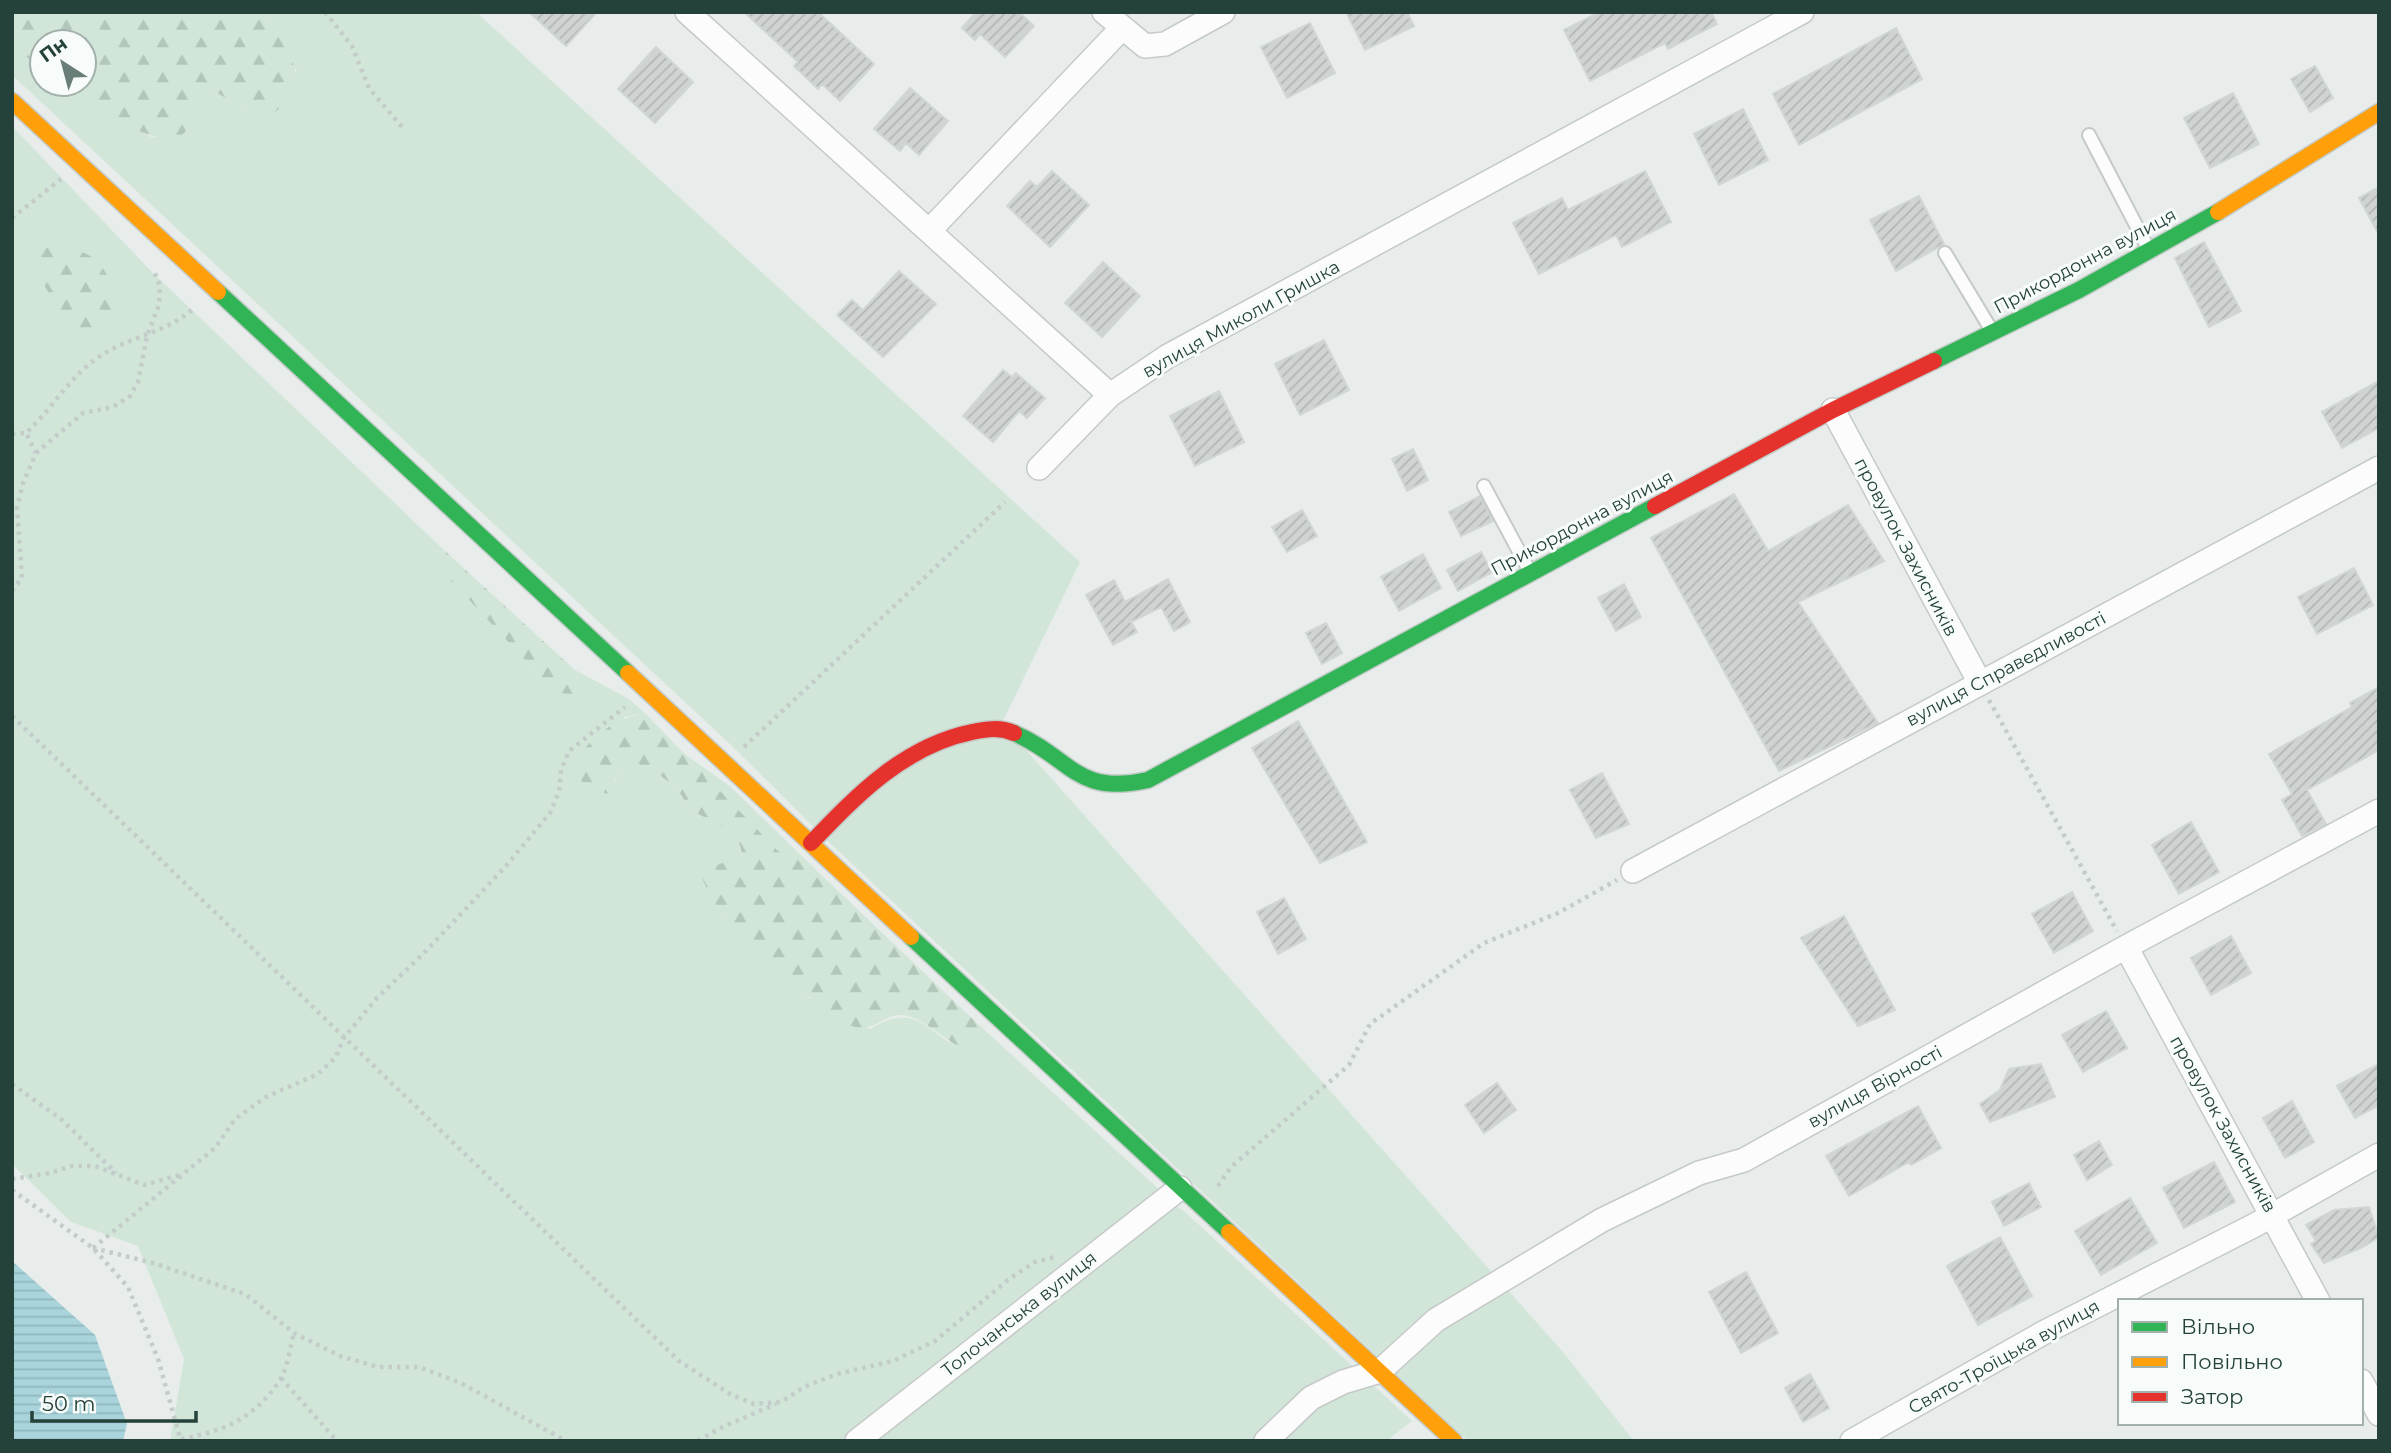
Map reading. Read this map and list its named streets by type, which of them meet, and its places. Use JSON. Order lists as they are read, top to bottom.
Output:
{
  "streets": {
    "street": [
      "Прикордонна вулиця",
      "вулиця Миколи Гришка",
      "провулок Захисників",
      "вулиця Справедливості",
      "вулиця Вірності",
      "Толочанська вулиця",
      "Свято-Троїцька вулиця"
    ]
  },
  "crossings": [
    ["Прикордонна вулиця", "провулок Захисників"],
    ["провулок Захисників", "вулиця Справедливості"],
    ["провулок Захисників", "вулиця Вірності"],
    ["провулок Захисників", "Свято-Троїцька вулиця"]
  ],
  "legend": ["Вільно", "Повільно", "Затор"],
  "scale_bar": "50 m",
  "north": "top left"
}
